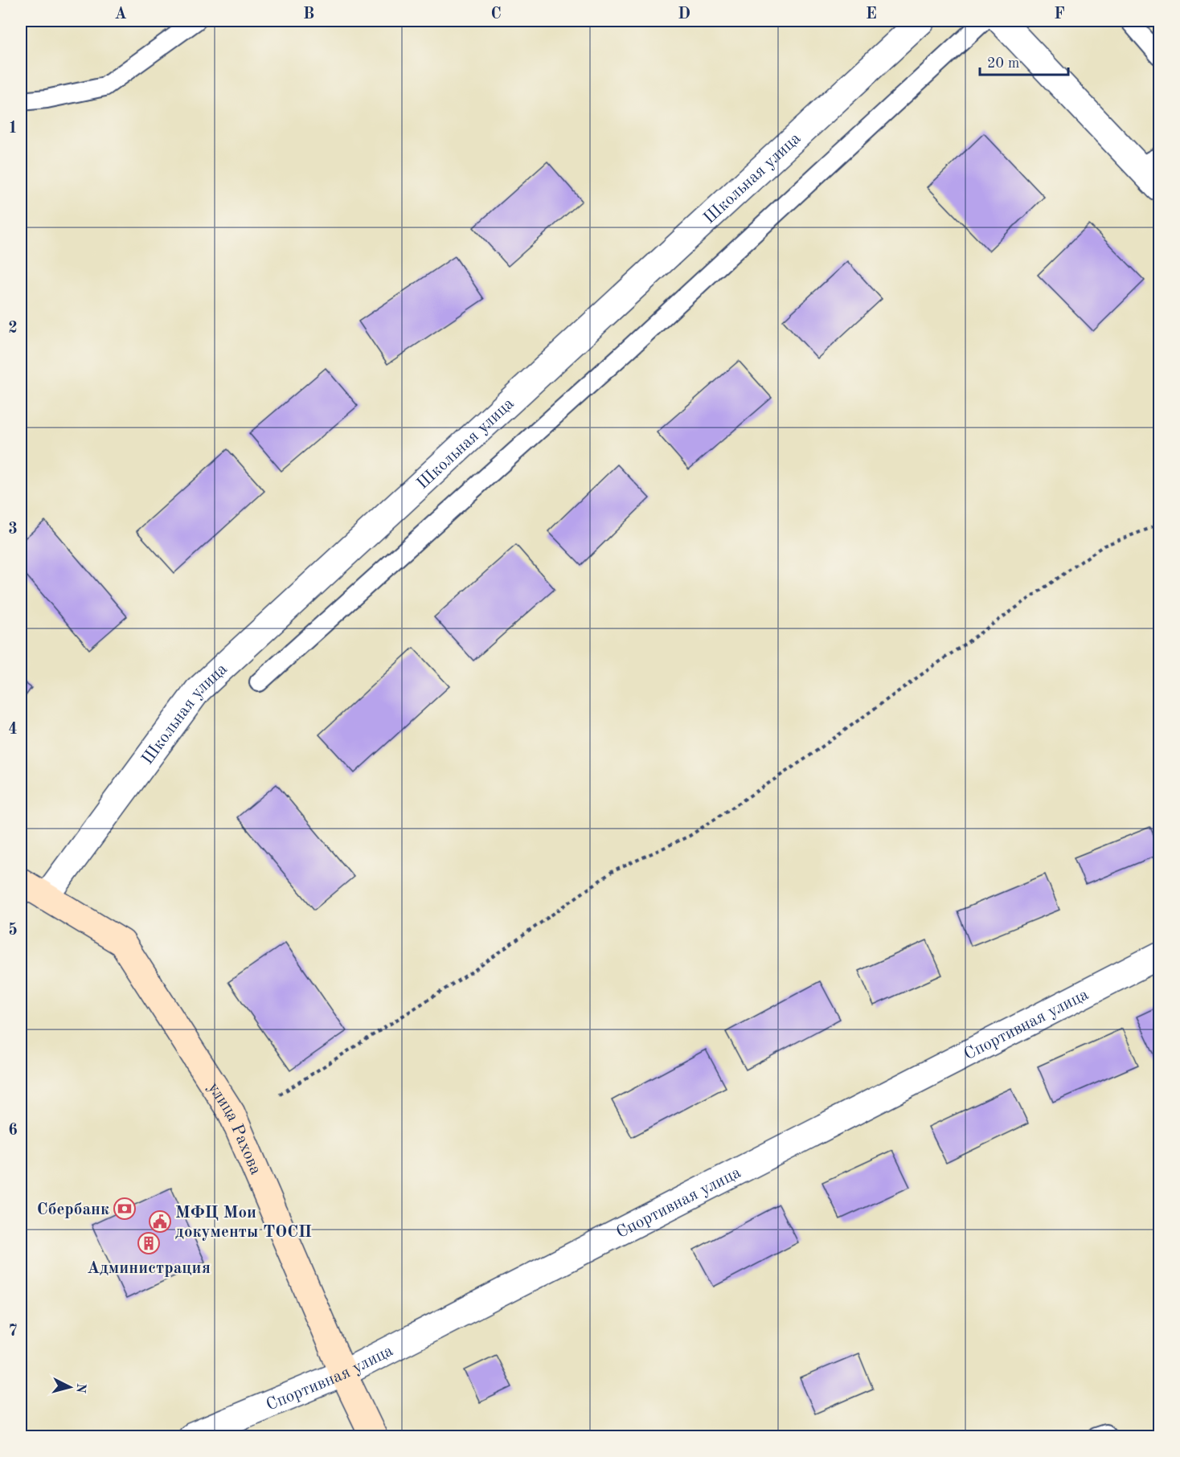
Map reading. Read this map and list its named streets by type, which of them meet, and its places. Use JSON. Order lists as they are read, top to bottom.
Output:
{
  "streets": {
    "street": ["Школьная улица", "Спортивная улица", "улица Рахова"]
  },
  "crossings": [
    ["Школьная улица", "улица Рахова"],
    ["Спортивная улица", "улица Рахова"]
  ],
  "places": {
    "bank": ["Сбербанк"],
    "public building": ["МФЦ Мои документы ТОСП"],
    "building": ["Администрация"]
  },
  "scale_bar": "20 m",
  "north": "right",
  "grid": {
    "columns": [
      "A",
      "B",
      "C",
      "D",
      "E",
      "F"
    ],
    "rows": [
      "1",
      "2",
      "3",
      "4",
      "5",
      "6",
      "7"
    ]
  }
}
